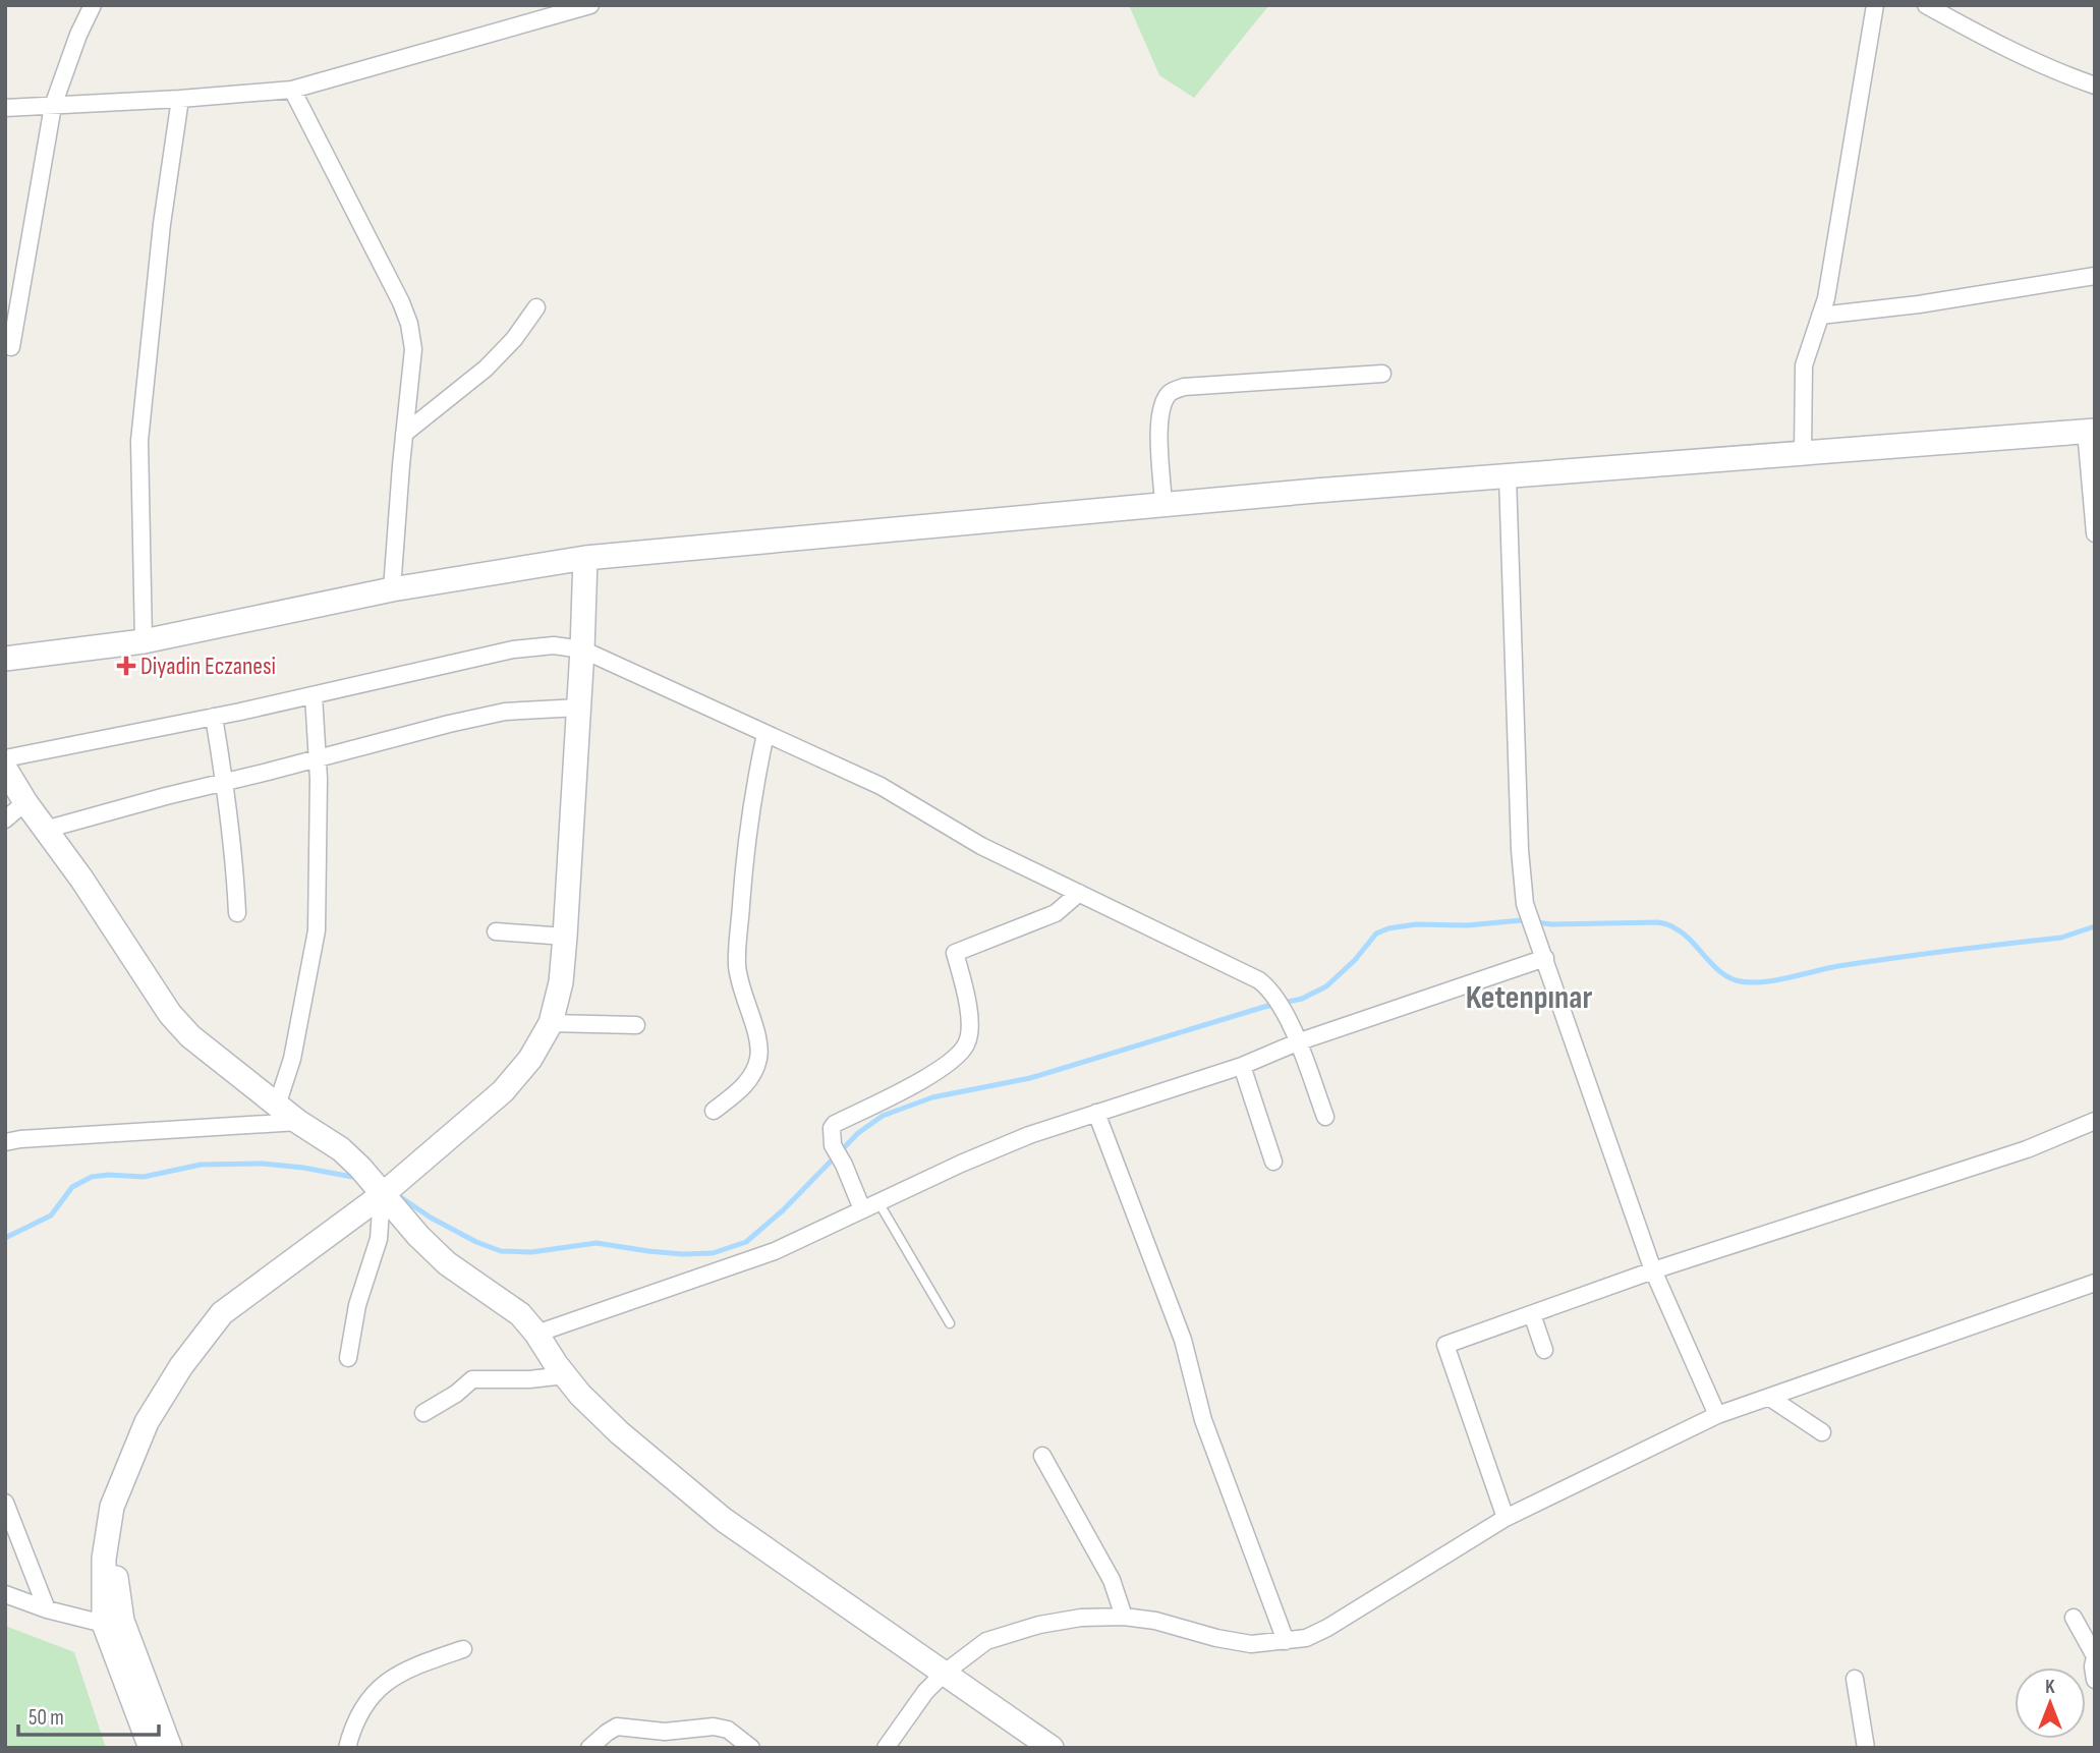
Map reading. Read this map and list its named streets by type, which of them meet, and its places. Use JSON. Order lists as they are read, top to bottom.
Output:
{
  "districts": ["Ketenpınar"],
  "places": {
    "health": ["Diyadin Eczanesi"]
  },
  "scale_bar": "50 m",
  "north": "top"
}
